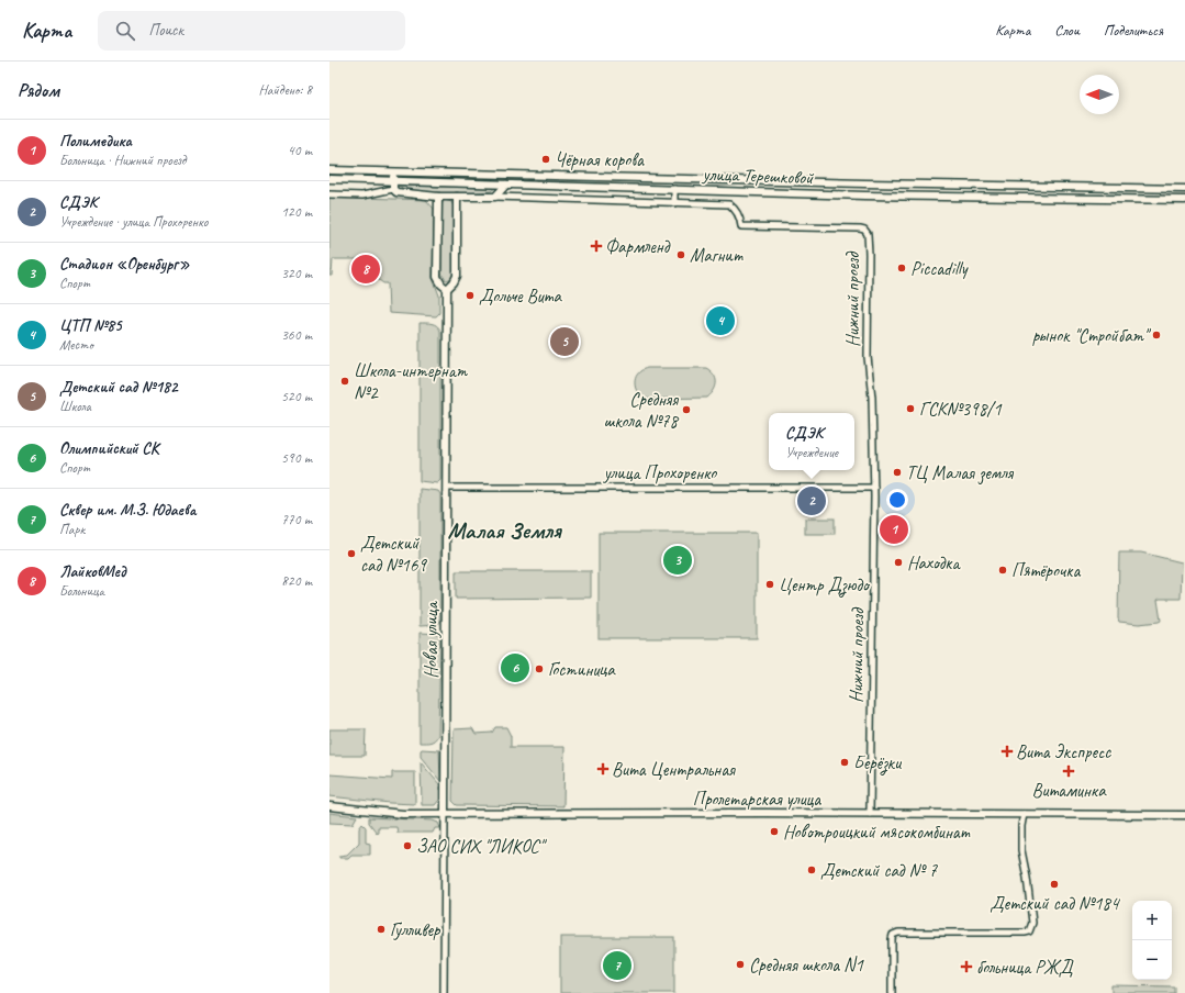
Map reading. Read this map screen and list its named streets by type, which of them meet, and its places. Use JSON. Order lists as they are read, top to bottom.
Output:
{
  "streets": {
    "main road": ["улица Терешковой", "Новая улица", "Пролетарская улица"],
    "street": ["Нижний проезд", "улица Прохоренко"]
  },
  "crossings": [
    ["Нижний проезд", "улица Прохоренко"],
    ["Нижний проезд", "Пролетарская улица"],
    ["улица Прохоренко", "Новая улица"],
    ["Новая улица", "Пролетарская улица"]
  ],
  "districts": ["Малая Земля"],
  "places": {
    "other": [
      "Чёрная корова",
      "Магнит",
      "Piccadilly",
      "Дольче Вита",
      "рынок \"Стройбат\"",
      "Школа-интернат №2",
      "ГСК№398/1",
      "Средняя школа №78",
      "ТЦ Малая земля",
      "Детский сад №169",
      "Находка",
      "Пятёрочка",
      "Центр Дзюдо",
      "Гостиница",
      "Берёзки",
      "Новотроицкий мясокомбинат",
      "ЗАО СИХ \"ЛИКОС\"",
      "Детский сад № 7",
      "Детский сад №184",
      "Гулливер",
      "Средняя школа N1"
    ],
    "health": [
      "Фармленд",
      "Вита Экспресс",
      "Вита Центральная",
      "Витаминка",
      "больница РЖД"
    ]
  },
  "north": "left",
  "page": {
    "header": "Карта",
    "search": "Поиск",
    "nav": ["Карта", "Слои", "Поделиться"],
    "heading": ["Рядом", "Найдено: 8"],
    "list": [
      {
        "mark": "1",
        "name": "Полимедика",
        "note": "Больница · Нижний проезд",
        "value": "40 m"
      },
      {
        "mark": "2",
        "name": "СДЭК",
        "note": "Учреждение · улица Прохоренко",
        "value": "120 m"
      },
      {
        "mark": "3",
        "name": "Стадион «Оренбург»",
        "note": "Спорт",
        "value": "320 m"
      },
      {
        "mark": "4",
        "name": "ЦТП №85",
        "note": "Место",
        "value": "360 m"
      },
      {
        "mark": "5",
        "name": "Детский сад №182",
        "note": "Школа",
        "value": "520 m"
      },
      {
        "mark": "6",
        "name": "Олимпийский СК",
        "note": "Спорт",
        "value": "590 m"
      },
      {
        "mark": "7",
        "name": "Сквер им. М.З. Юдаева",
        "note": "Парк",
        "value": "770 m"
      },
      {
        "mark": "8",
        "name": "ЛайковМед",
        "note": "Больница",
        "value": "820 m"
      }
    ],
    "pins": [
      "8",
      "4",
      "5",
      "2",
      "1",
      "3",
      "6",
      "7"
    ],
    "popup": ["СДЭК", "Учреждение"],
    "map_buttons": ["+", "−"]
  }
}
